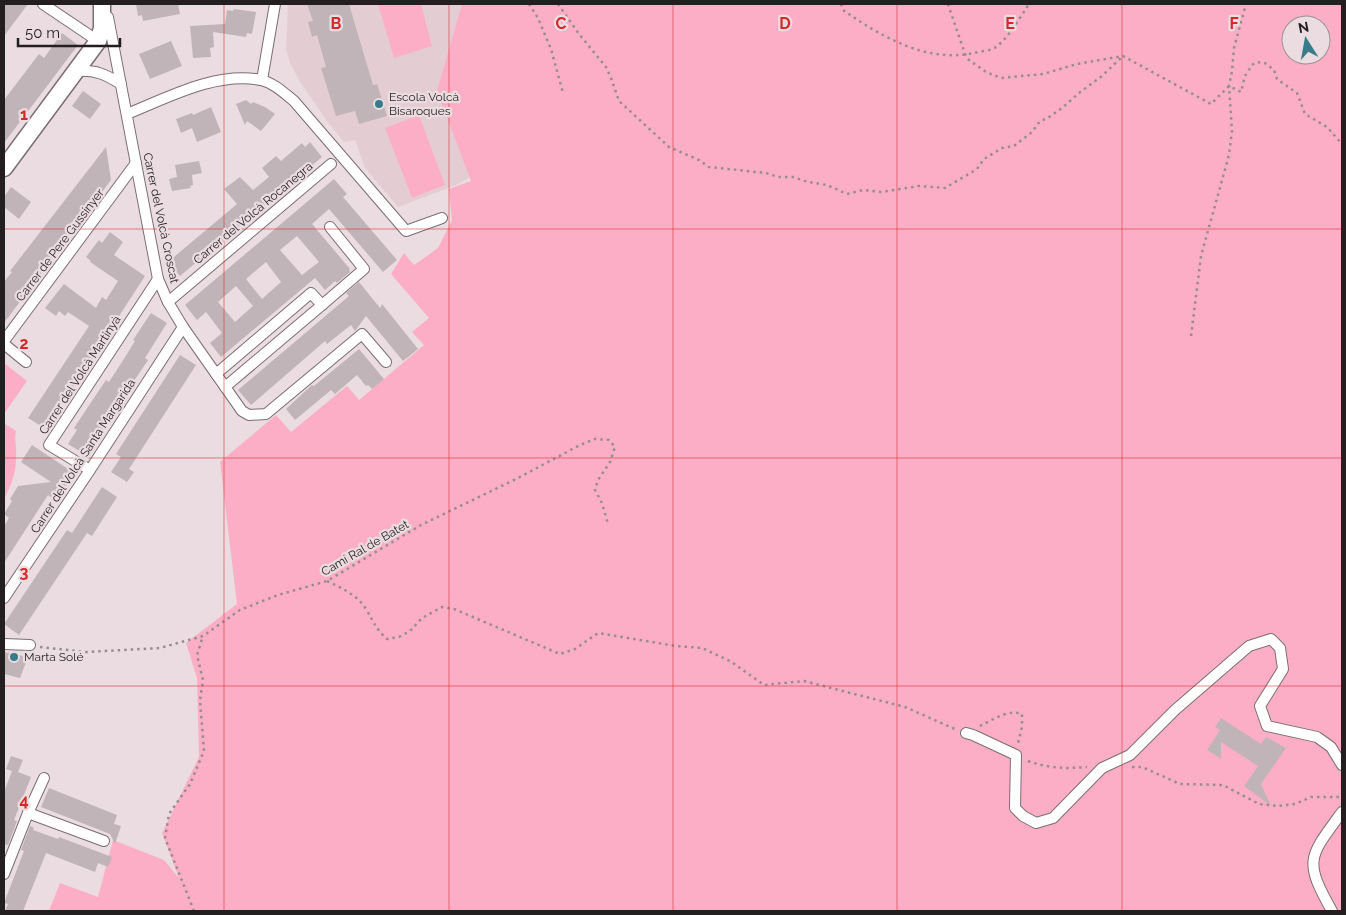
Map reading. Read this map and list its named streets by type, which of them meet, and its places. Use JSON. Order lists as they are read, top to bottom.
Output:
{
  "streets": {
    "street": [
      "Carrer del Volcà Rocanegra",
      "Carrer del Volcà Croscat",
      "Carrer de Pere Gussinyer",
      "Carrer del Volcà Martinyà",
      "Carrer del Volcà Santa Margarida"
    ],
    "path": ["Camí Ral de Batet"]
  },
  "crossings": [
    ["Carrer del Volcà Rocanegra", "Carrer del Volcà Croscat"],
    ["Carrer del Volcà Croscat", "Carrer de Pere Gussinyer"],
    ["Carrer del Volcà Croscat", "Carrer del Volcà Martinyà"],
    ["Carrer del Volcà Croscat", "Carrer del Volcà Santa Margarida"],
    ["Carrer del Volcà Martinyà", "Carrer del Volcà Santa Margarida"]
  ],
  "places": ["Escola Volcà Bisaroques", "Marta Solé"],
  "scale_bar": "50 m",
  "north": "top",
  "grid": {
    "columns": [
      "B",
      "C",
      "D",
      "E",
      "F"
    ],
    "rows": [
      "1",
      "2",
      "3",
      "4"
    ]
  }
}
